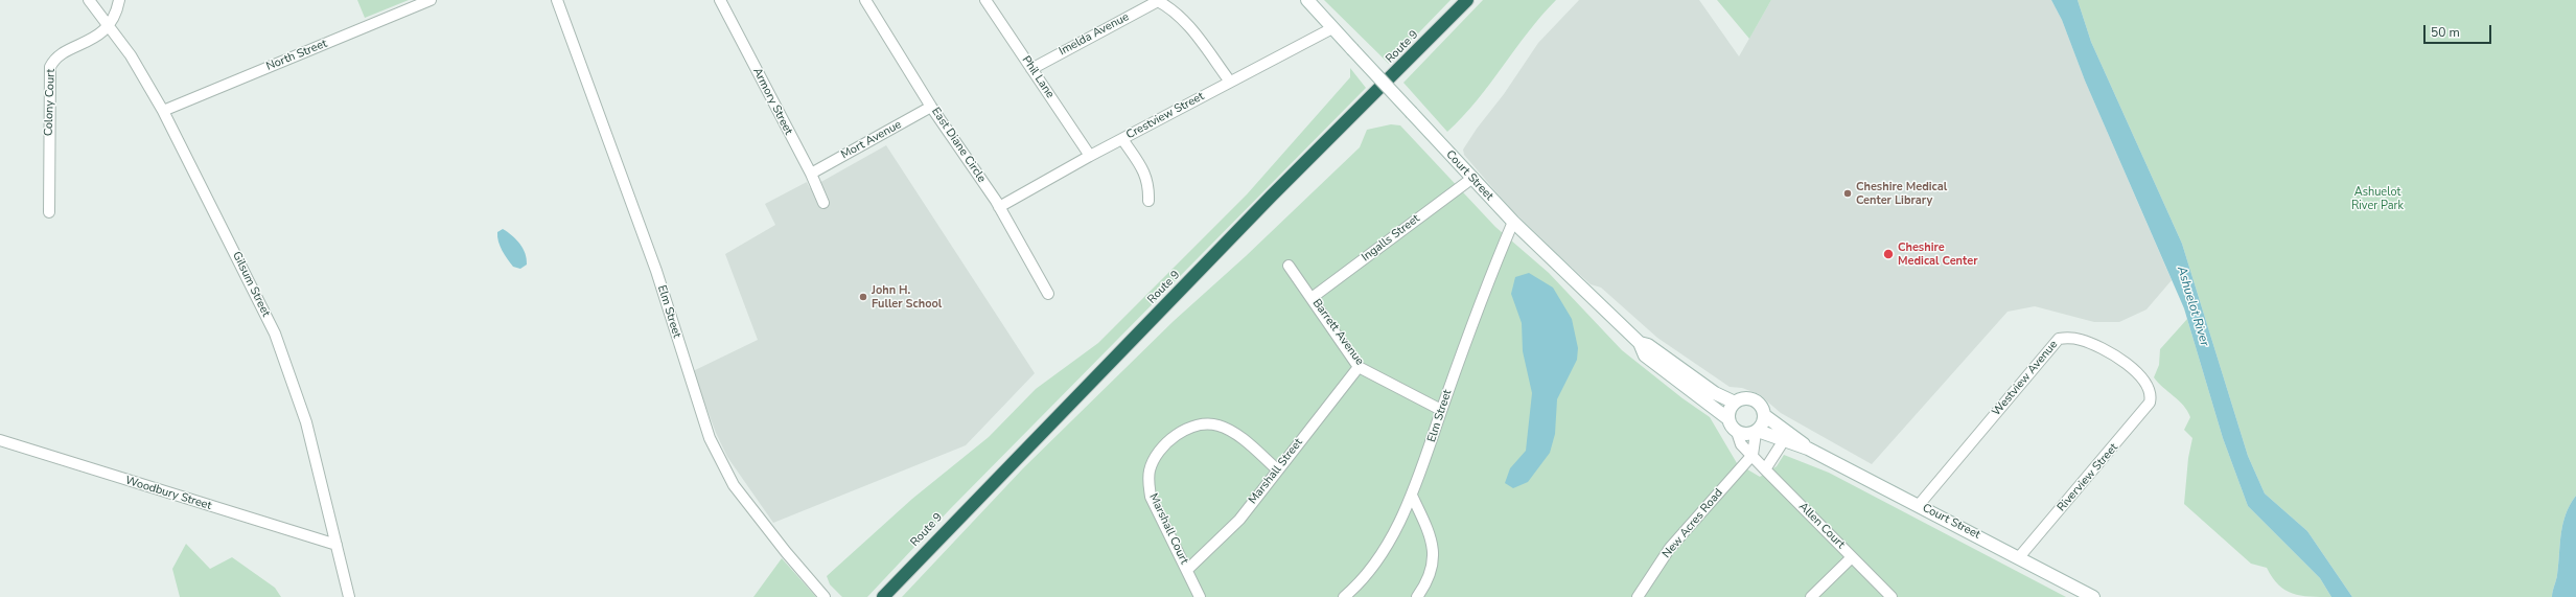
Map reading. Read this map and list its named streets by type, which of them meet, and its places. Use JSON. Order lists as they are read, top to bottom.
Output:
{
  "streets": {
    "highway": ["Route 9"],
    "main road": ["Court Street"],
    "street": [
      "Imelda Avenue",
      "North Street",
      "Phil Lane",
      "Armory Street",
      "Colony Court",
      "Crestview Street",
      "Mort Avenue",
      "East Diane Circle",
      "Ingalls Street",
      "Gilsum Street",
      "Elm Street",
      "Barrett Avenue",
      "Westview Avenue",
      "Marshall Street",
      "Riverview Street",
      "Woodbury Street",
      "New Acres Road",
      "Allen Court",
      "Marshall Court"
    ]
  },
  "crossings": [
    ["Imelda Avenue", "Phil Lane"],
    ["North Street", "Gilsum Street"],
    ["Phil Lane", "Crestview Street"],
    ["Armory Street", "Mort Avenue"],
    ["Colony Court", "Gilsum Street"],
    ["Crestview Street", "East Diane Circle"],
    ["Crestview Street", "Court Street"],
    ["Mort Avenue", "East Diane Circle"],
    ["Court Street", "Ingalls Street"],
    ["Court Street", "Elm Street"],
    ["Court Street", "Westview Avenue"],
    ["Court Street", "Riverview Street"],
    ["Court Street", "Allen Court"],
    ["Ingalls Street", "Barrett Avenue"],
    ["Gilsum Street", "Woodbury Street"],
    ["Elm Street", "Barrett Avenue"],
    ["Barrett Avenue", "Marshall Street"],
    ["Westview Avenue", "Riverview Street"],
    ["Marshall Street", "Marshall Court"],
    ["New Acres Road", "Allen Court"]
  ],
  "water": ["Ashuelot River"],
  "parks": ["Ashuelot River Park"],
  "places": ["Cheshire Medical Center Library", "Cheshire Medical Center", "John H. Fuller School"],
  "scale_bar": "50 m"
}
